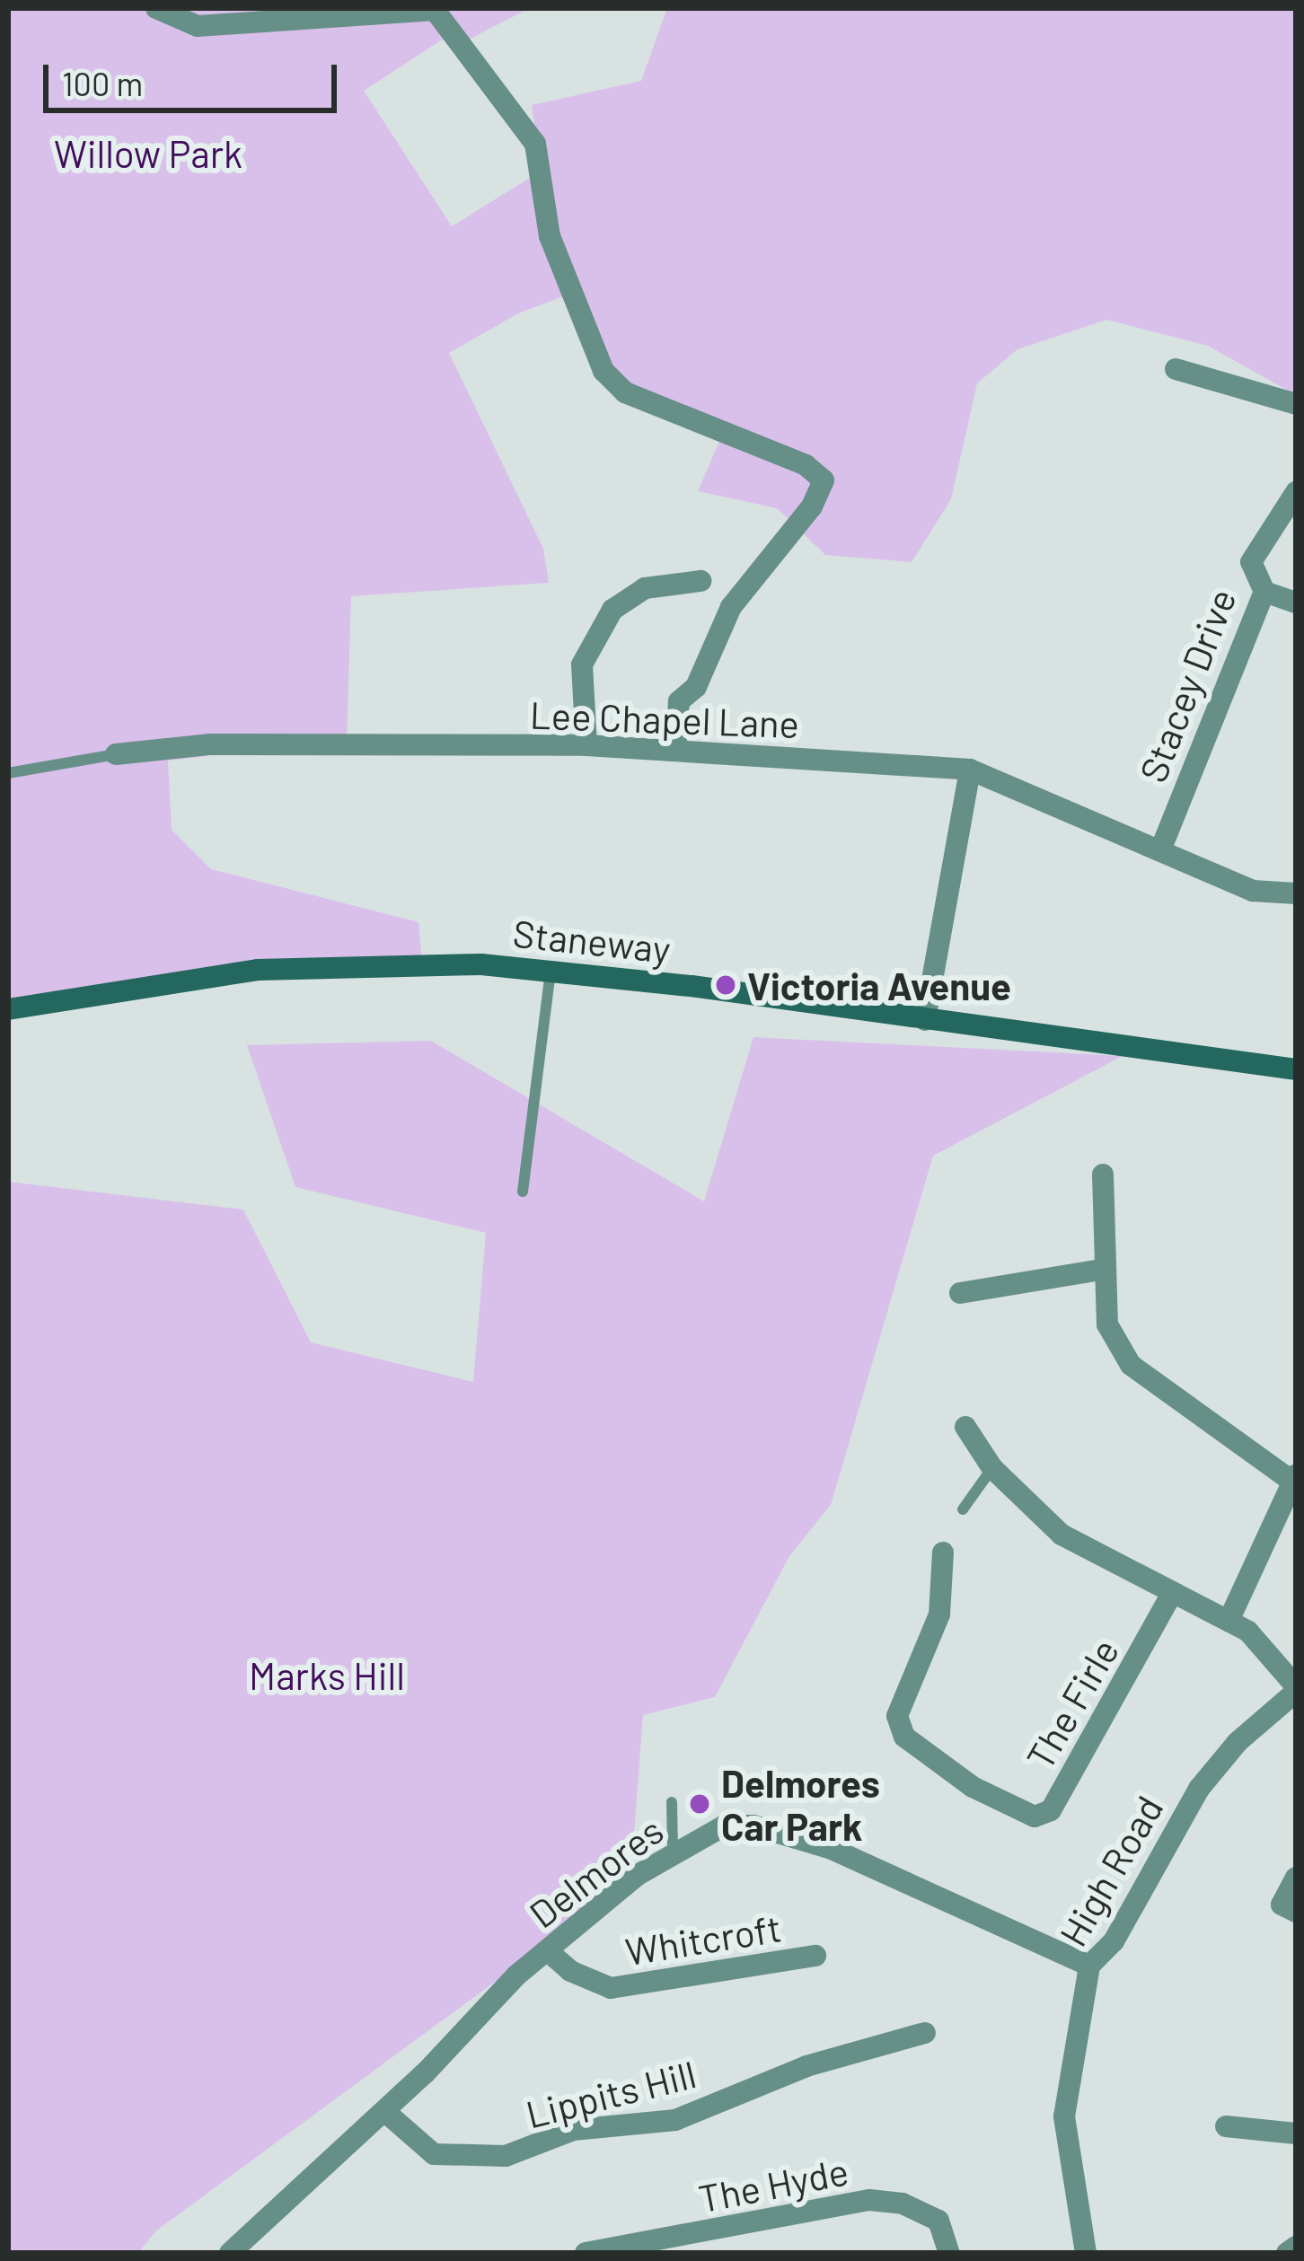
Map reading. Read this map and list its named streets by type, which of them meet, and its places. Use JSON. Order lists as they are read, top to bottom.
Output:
{
  "streets": {
    "main road": ["Staneway"],
    "street": [
      "Stacey Drive",
      "Lee Chapel Lane",
      "The Firle",
      "High Road",
      "Delmores",
      "Whitcroft",
      "Lippits Hill",
      "The Hyde"
    ]
  },
  "crossings": [
    ["Stacey Drive", "Lee Chapel Lane"],
    ["High Road", "Delmores"],
    ["Delmores", "Whitcroft"],
    ["Delmores", "Lippits Hill"]
  ],
  "parks": ["Willow Park", "Marks Hill"],
  "places": ["Victoria Avenue", "Delmores Car Park"],
  "scale_bar": "100 m"
}
